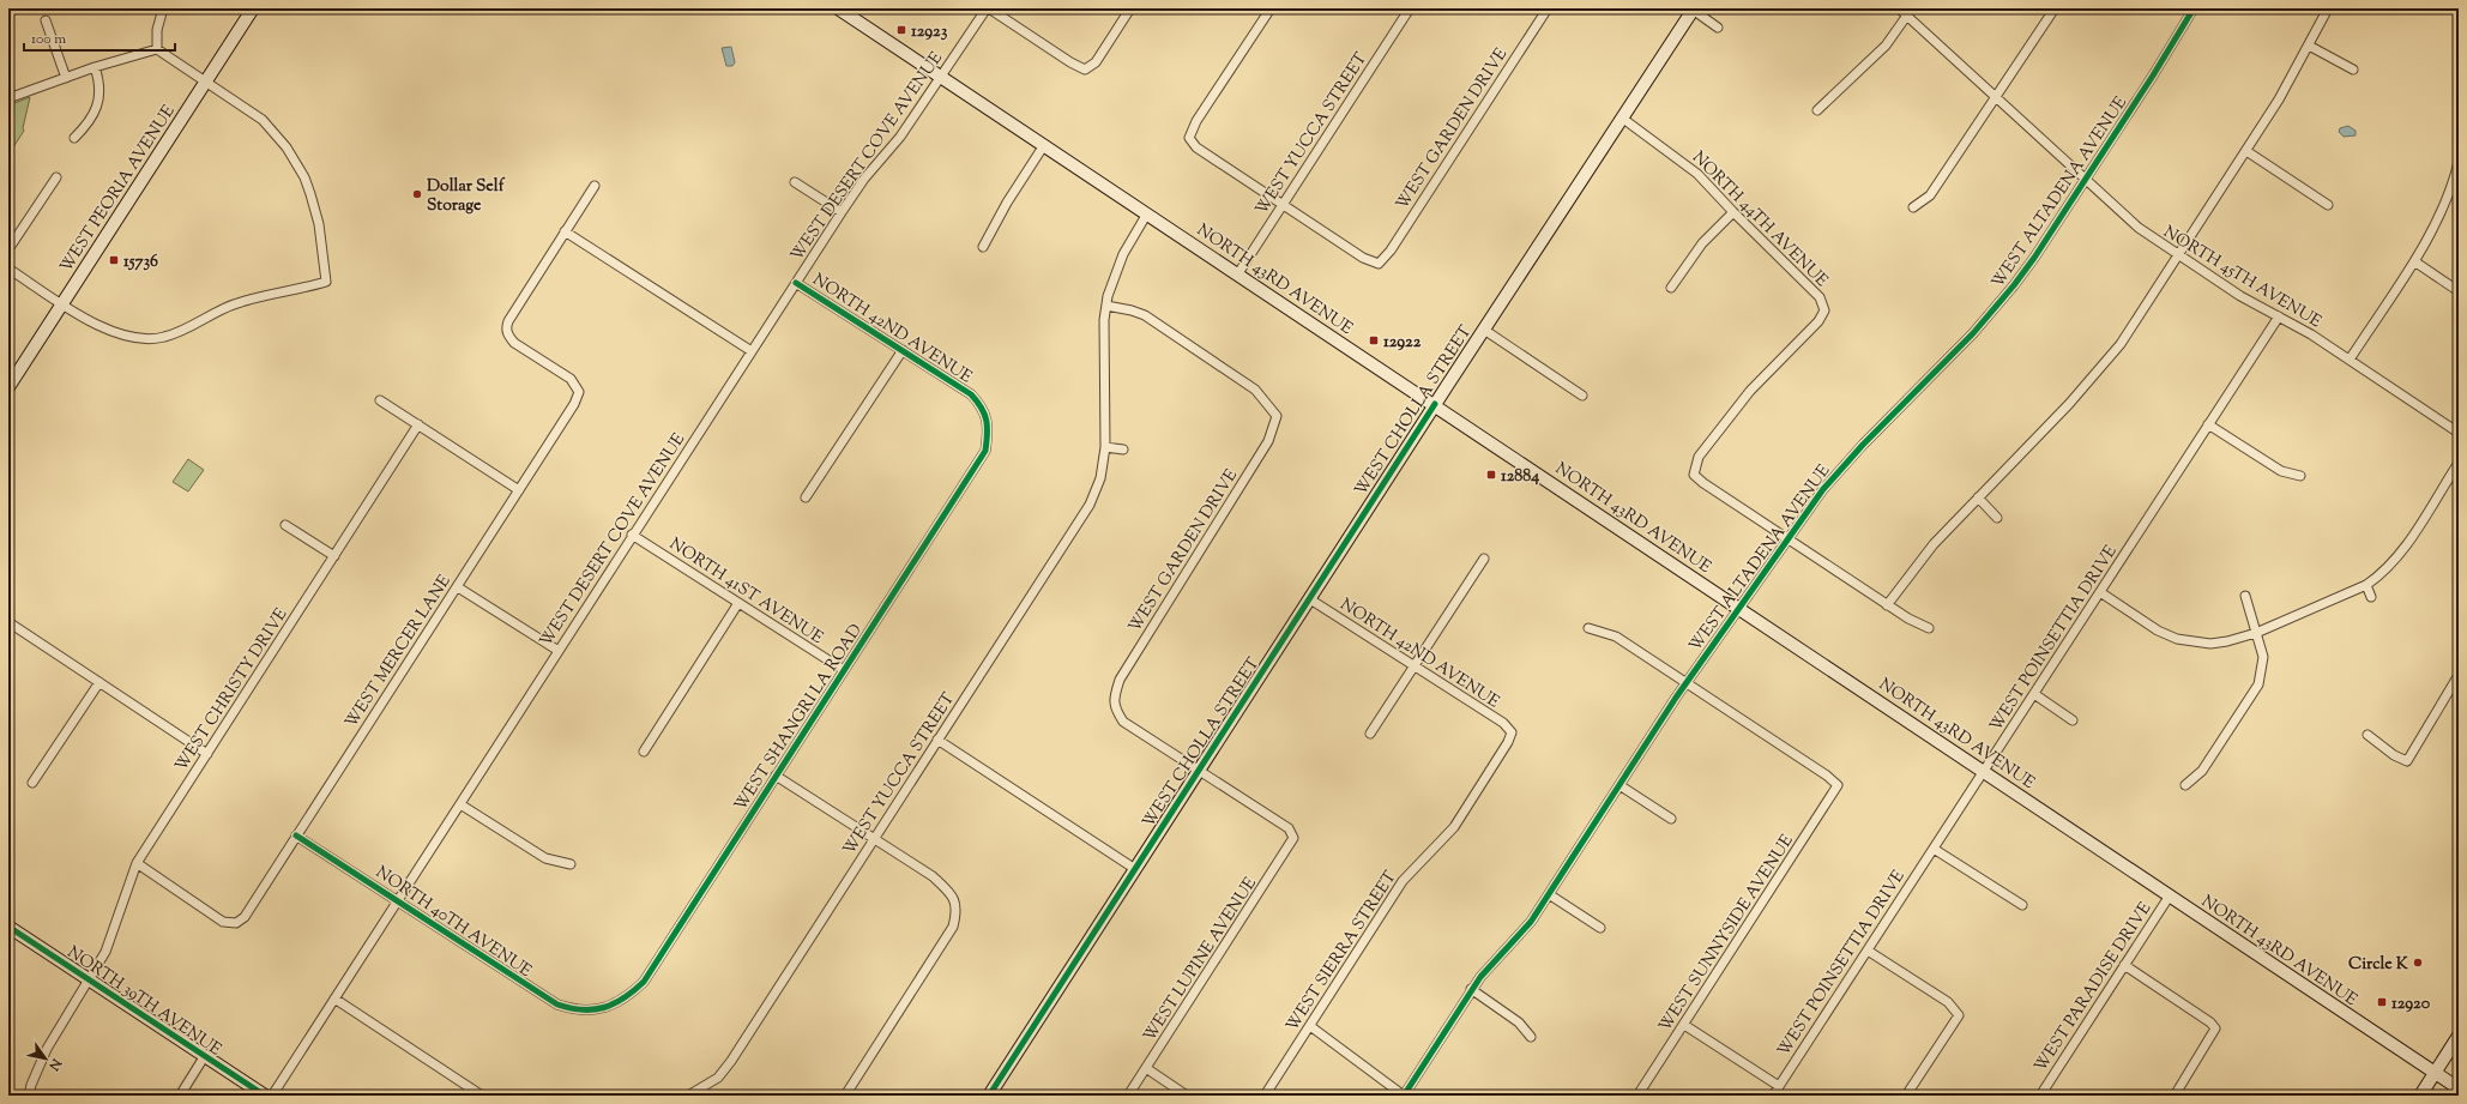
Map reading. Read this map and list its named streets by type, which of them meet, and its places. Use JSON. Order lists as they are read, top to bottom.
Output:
{
  "streets": {
    "main road": [
      "WEST PEORIA AVENUE",
      "NORTH 43RD AVENUE",
      "WEST CHOLLA STREET",
      "NORTH 39TH AVENUE"
    ],
    "street": [
      "WEST GARDEN DRIVE",
      "WEST YUCCA STREET",
      "WEST DESERT COVE AVENUE",
      "WEST ALTADENA AVENUE",
      "NORTH 44TH AVENUE",
      "NORTH 45TH AVENUE",
      "NORTH 42ND AVENUE",
      "NORTH 41ST AVENUE",
      "WEST POINSETTIA DRIVE",
      "WEST MERCER LANE",
      "WEST CHRISTY DRIVE",
      "WEST SHANGRI LA ROAD",
      "NORTH 40TH AVENUE",
      "WEST SUNNYSIDE AVENUE",
      "WEST SIERRA STREET",
      "WEST LUPINE AVENUE",
      "WEST PARADISE DRIVE"
    ]
  },
  "crossings": [
    ["WEST GARDEN DRIVE", "WEST YUCCA STREET"],
    ["WEST GARDEN DRIVE", "WEST CHOLLA STREET"],
    ["WEST GARDEN DRIVE", "WEST LUPINE AVENUE"],
    ["WEST YUCCA STREET", "NORTH 43RD AVENUE"],
    ["WEST DESERT COVE AVENUE", "NORTH 43RD AVENUE"],
    ["WEST DESERT COVE AVENUE", "NORTH 42ND AVENUE"],
    ["WEST DESERT COVE AVENUE", "NORTH 41ST AVENUE"],
    ["WEST DESERT COVE AVENUE", "NORTH 40TH AVENUE"],
    ["WEST ALTADENA AVENUE", "NORTH 44TH AVENUE"],
    ["WEST ALTADENA AVENUE", "NORTH 45TH AVENUE"],
    ["WEST ALTADENA AVENUE", "NORTH 43RD AVENUE"],
    ["WEST ALTADENA AVENUE", "WEST SUNNYSIDE AVENUE"],
    ["NORTH 44TH AVENUE", "WEST CHOLLA STREET"],
    ["NORTH 45TH AVENUE", "WEST POINSETTIA DRIVE"],
    ["NORTH 43RD AVENUE", "WEST CHOLLA STREET"],
    ["NORTH 43RD AVENUE", "WEST POINSETTIA DRIVE"],
    ["NORTH 43RD AVENUE", "WEST PARADISE DRIVE"],
    ["NORTH 42ND AVENUE", "WEST CHOLLA STREET"],
    ["NORTH 42ND AVENUE", "WEST SHANGRI LA ROAD"],
    ["NORTH 42ND AVENUE", "WEST SIERRA STREET"],
    ["WEST CHOLLA STREET", "WEST LUPINE AVENUE"],
    ["NORTH 41ST AVENUE", "WEST SHANGRI LA ROAD"],
    ["WEST MERCER LANE", "WEST CHRISTY DRIVE"],
    ["WEST MERCER LANE", "NORTH 40TH AVENUE"],
    ["WEST CHRISTY DRIVE", "NORTH 39TH AVENUE"],
    ["WEST SHANGRI LA ROAD", "NORTH 40TH AVENUE"]
  ],
  "places": {
    "transit": [
      "12923",
      "15736",
      "12922",
      "12884",
      "12920"
    ],
    "other": ["Dollar Self Storage", "Circle K"]
  },
  "scale_bar": "100 m",
  "north": "bottom right"
}
